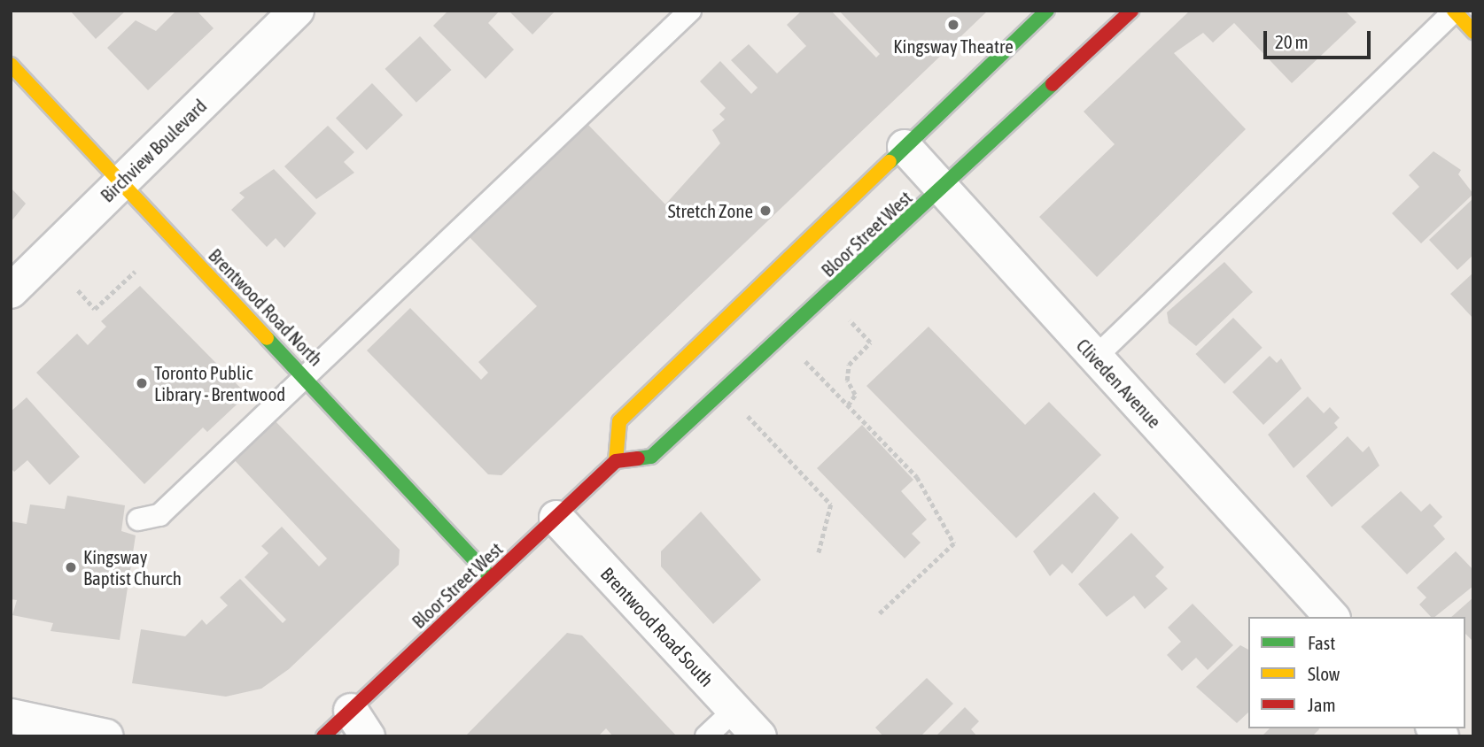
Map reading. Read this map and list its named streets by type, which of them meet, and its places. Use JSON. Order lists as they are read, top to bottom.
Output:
{
  "streets": {
    "main road": ["Bloor Street West", "Brentwood Road North"],
    "street": ["Birchview Boulevard", "Cliveden Avenue", "Brentwood Road South"]
  },
  "crossings": [
    ["Birchview Boulevard", "Brentwood Road North"],
    ["Bloor Street West", "Brentwood Road North"],
    ["Bloor Street West", "Cliveden Avenue"],
    ["Bloor Street West", "Brentwood Road South"]
  ],
  "places": [
    "Kingsway Theatre",
    "Stretch Zone",
    "Toronto Public Library - Brentwood",
    "Kingsway Baptist Church"
  ],
  "legend": ["Fast", "Slow", "Jam"],
  "scale_bar": "20 m"
}
